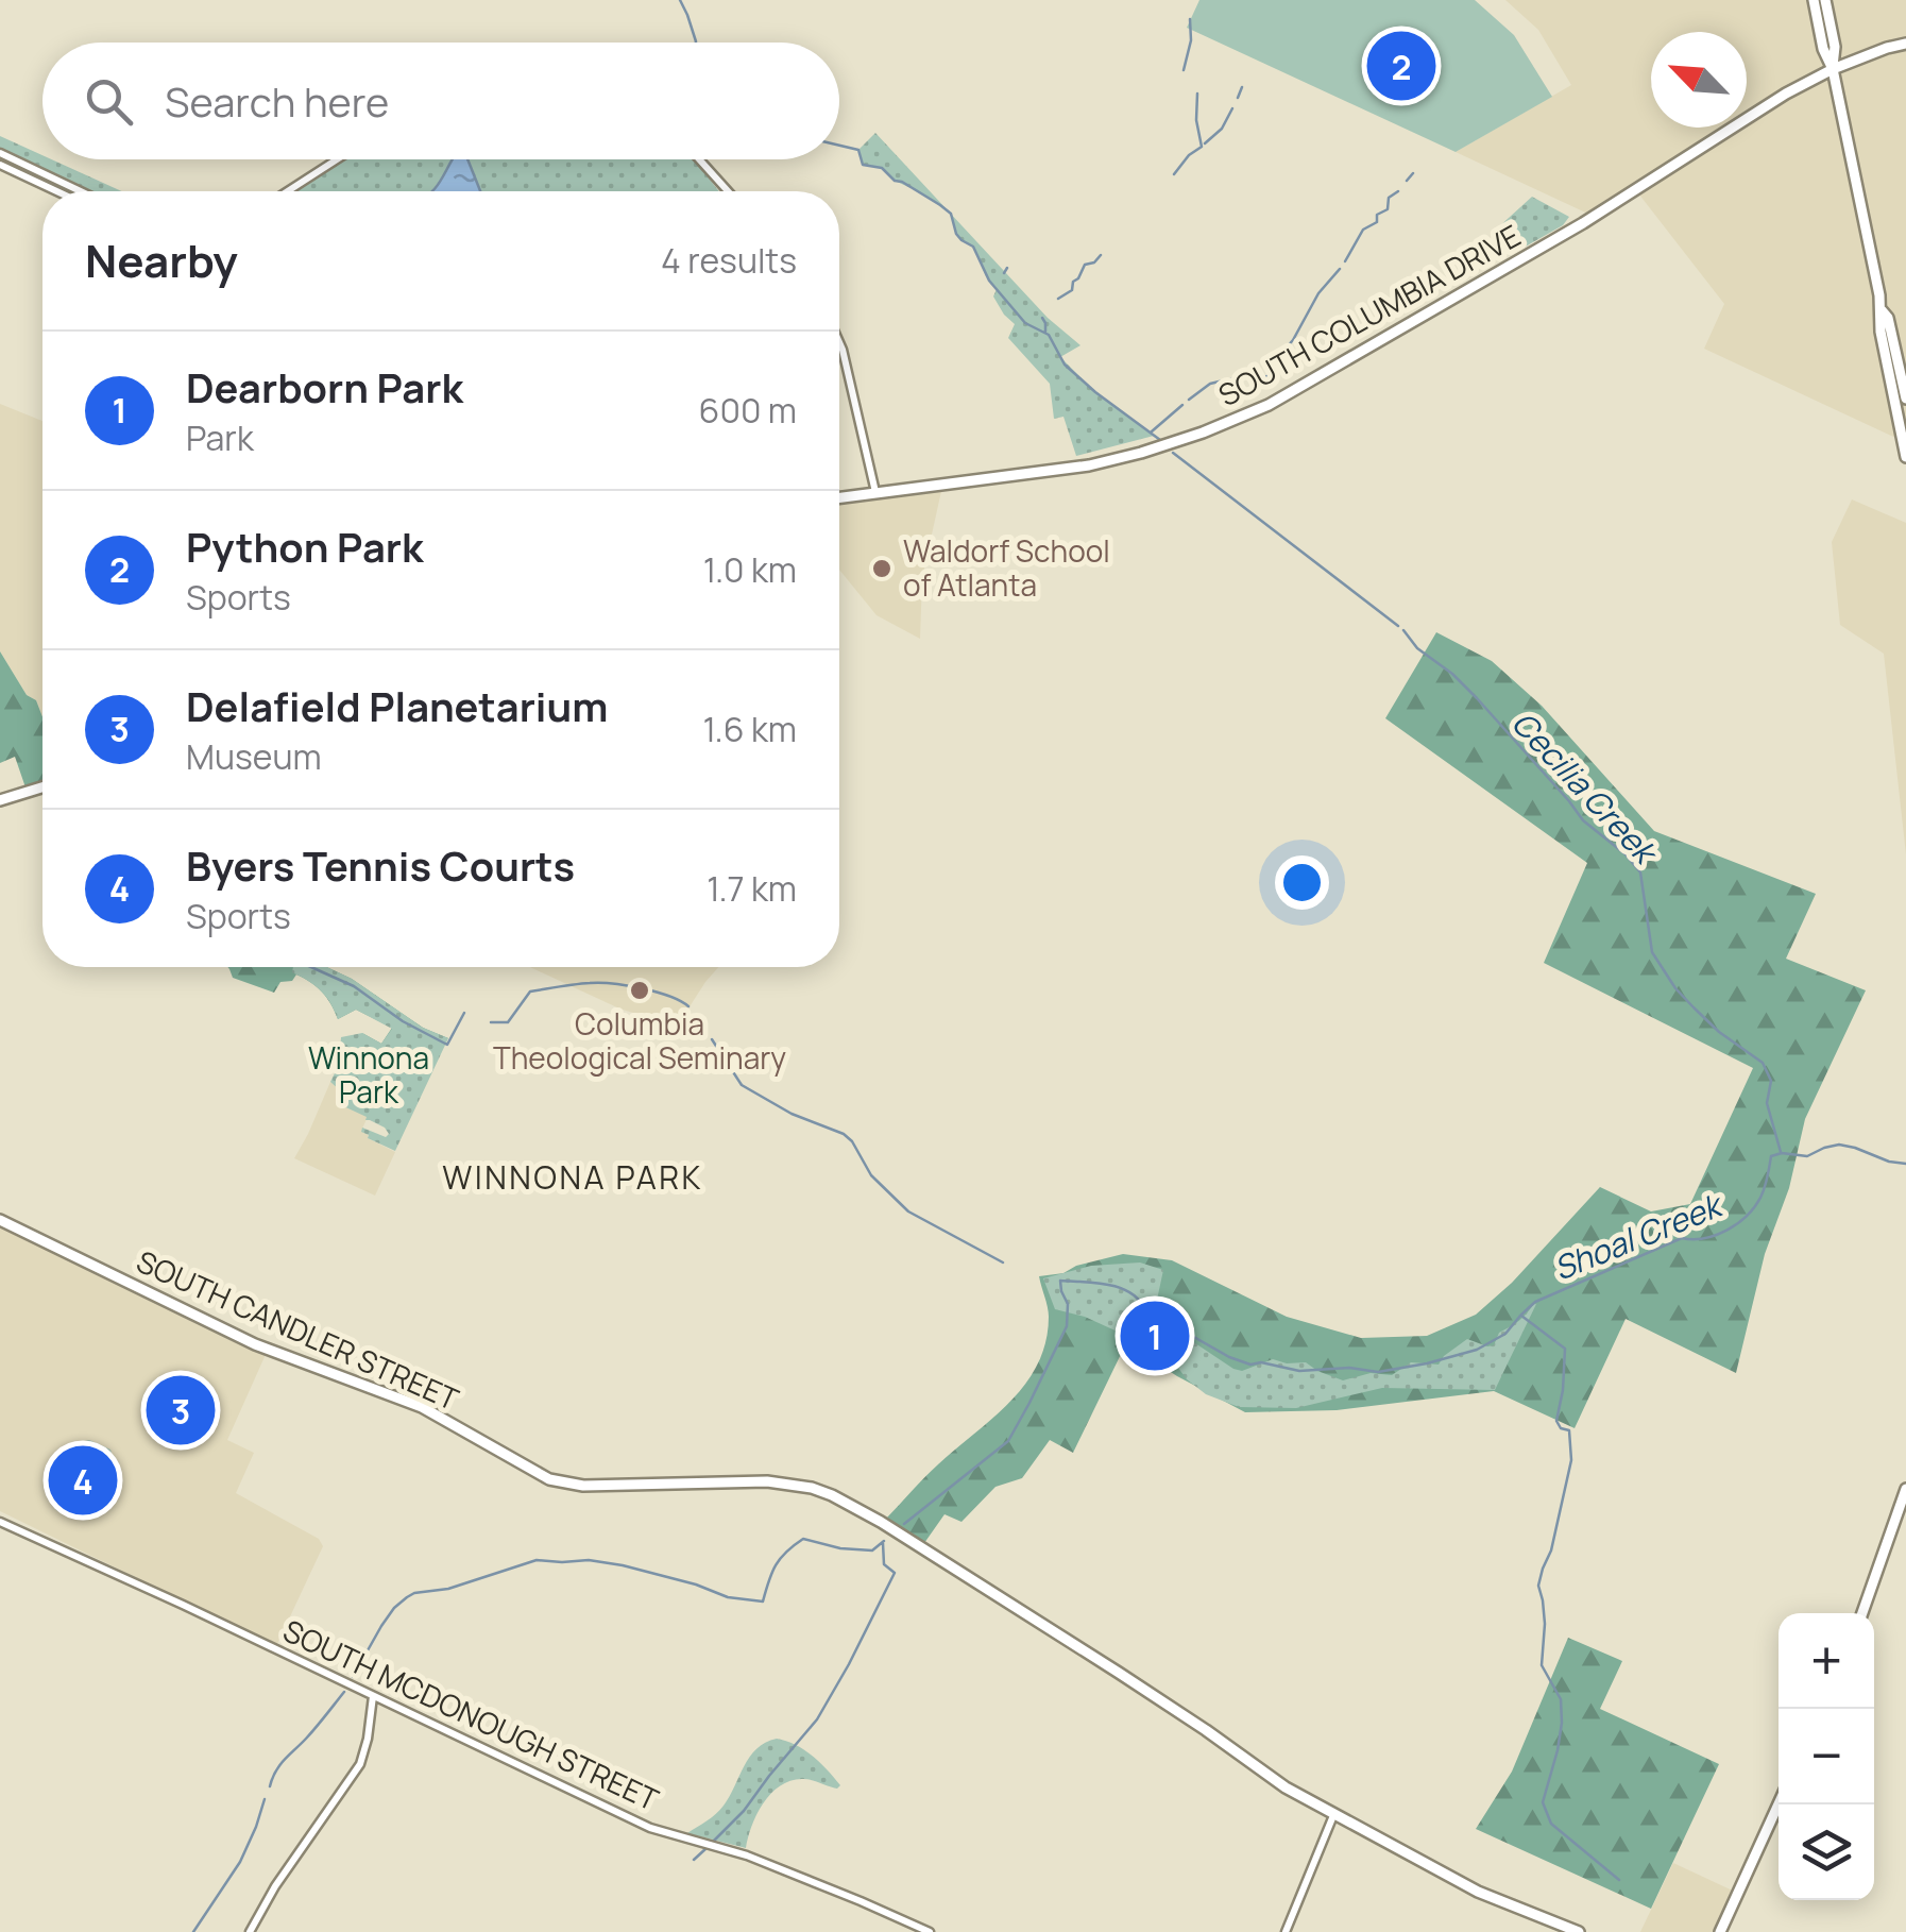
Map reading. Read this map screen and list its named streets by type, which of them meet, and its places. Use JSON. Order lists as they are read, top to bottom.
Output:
{
  "streets": {
    "main road": ["SOUTH COLUMBIA DRIVE", "SOUTH CANDLER STREET"],
    "street": ["SOUTH MCDONOUGH STREET"]
  },
  "districts": ["WINNONA PARK"],
  "water": ["Cecilia Creek", "Shoal Creek"],
  "parks": ["Winnona Park"],
  "places": ["Waldorf School of Atlanta", "Columbia Theological Seminary"],
  "north": "top left",
  "page": {
    "pins": [
      "2",
      "1",
      "3",
      "4"
    ],
    "search": "Search here",
    "heading": ["Nearby", "4 results"],
    "list": [
      {
        "mark": "1",
        "name": "Dearborn Park",
        "note": "Park",
        "value": "600 m"
      },
      {
        "mark": "2",
        "name": "Python Park",
        "note": "Sports",
        "value": "1.0 km"
      },
      {
        "mark": "3",
        "name": "Delafield Planetarium",
        "note": "Museum",
        "value": "1.6 km"
      },
      {
        "mark": "4",
        "name": "Byers Tennis Courts",
        "note": "Sports",
        "value": "1.7 km"
      }
    ],
    "map_buttons": ["+", "−"]
  }
}
